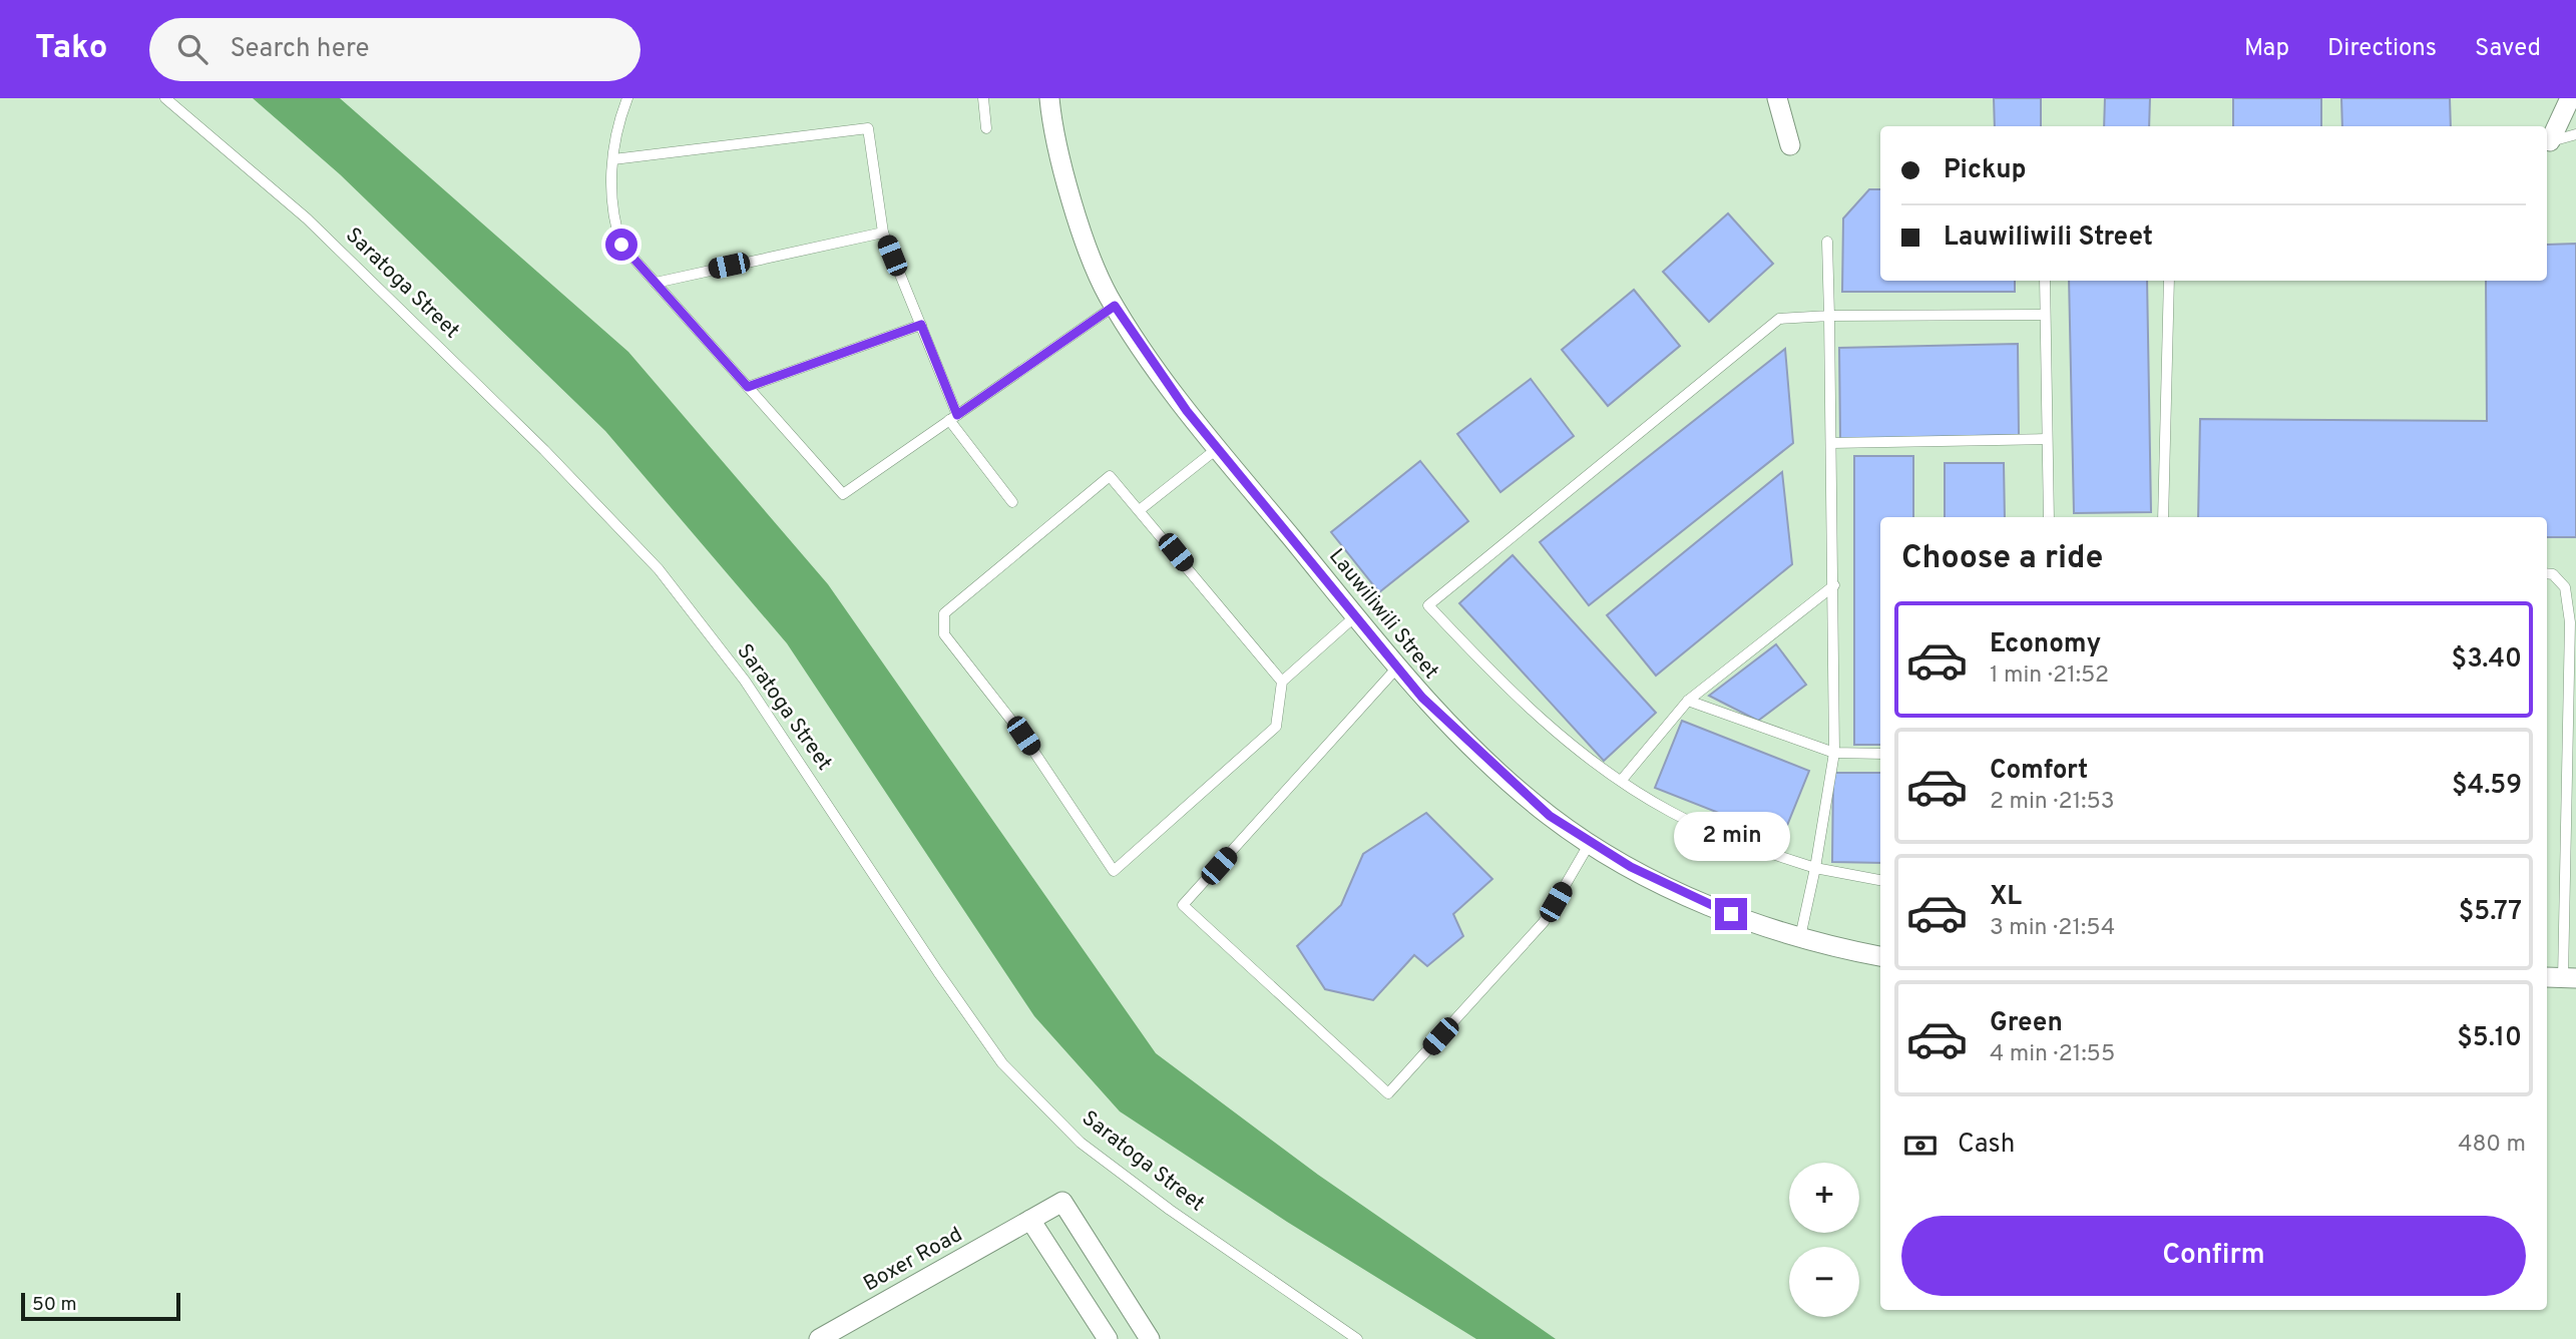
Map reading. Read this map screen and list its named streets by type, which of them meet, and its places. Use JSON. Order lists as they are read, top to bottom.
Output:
{
  "streets": {
    "street": ["Lauwiliwili Street", "Boxer Road"],
    "lane": ["Saratoga Street"]
  },
  "scale_bar": "50 m",
  "page": {
    "header": "Tako",
    "search": "Search here",
    "nav": ["Map", "Directions", "Saved"],
    "banner": ["Pickup", "Lauwiliwili Street"],
    "heading": "Choose a ride",
    "list": [
      {
        "name": "Economy",
        "note": "1 min · 21:52",
        "value": "$3.40"
      },
      {
        "name": "Comfort",
        "note": "2 min · 21:53",
        "value": "$4.59"
      },
      {
        "name": "XL",
        "note": "3 min · 21:54",
        "value": "$5.77"
      },
      {
        "name": "Green",
        "note": "4 min · 21:55",
        "value": "$5.10"
      }
    ],
    "bubble": "2 min",
    "pay": ["Cash", "480 m"],
    "map_buttons": ["+", "−"],
    "buttons": "Confirm",
    "scale": "50 m"
  }
}
